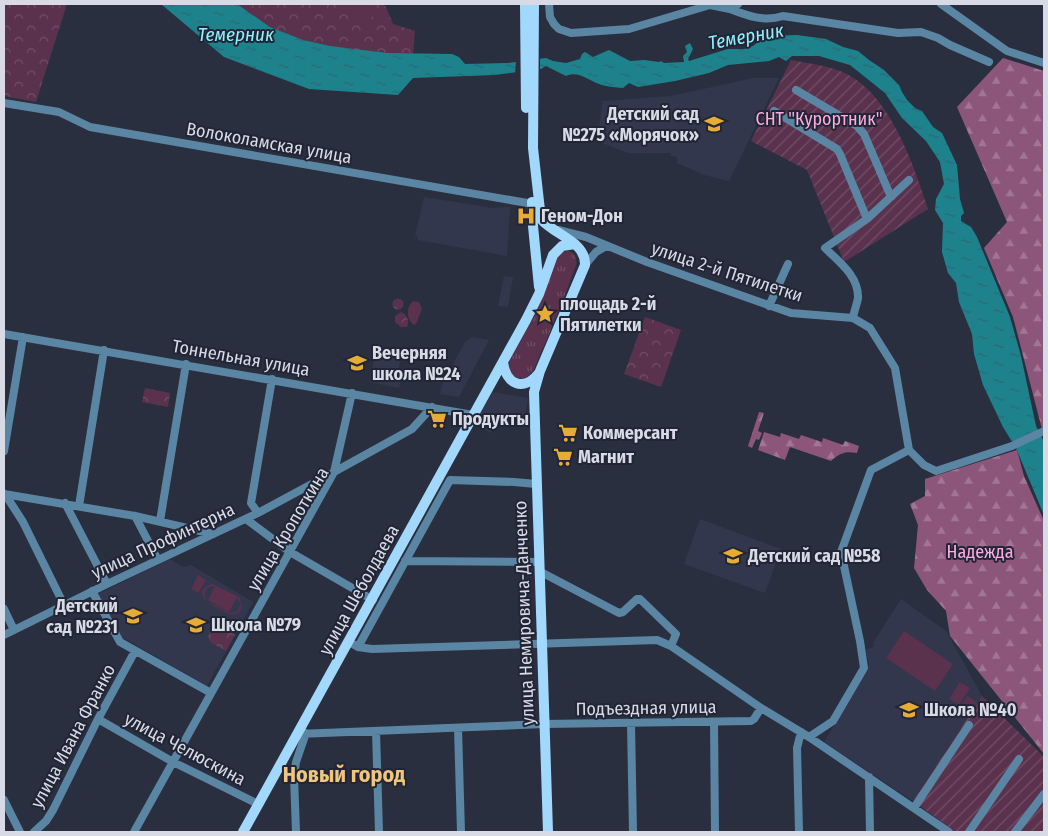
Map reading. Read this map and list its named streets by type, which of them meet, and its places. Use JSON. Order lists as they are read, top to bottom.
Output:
{
  "streets": {
    "main road": ["улица Шеболдаева", "улица Немировича-Данченко"],
    "street": [
      "Волоколамская улица",
      "улица 2-й Пятилетки",
      "Тоннельная улица",
      "улица Кропоткина",
      "улица Профинтерна",
      "Подъездная улица",
      "улица Ивана Франко",
      "улица Челюскина"
    ]
  },
  "crossings": [
    ["Тоннельная улица", "улица Кропоткина"],
    ["Тоннельная улица", "улица Шеболдаева"],
    ["улица Кропоткина", "улица Профинтерна"],
    ["улица Кропоткина", "улица Челюскина"],
    ["улица Шеболдаева", "Подъездная улица"],
    ["улица Шеболдаева", "улица Челюскина"],
    ["улица Немировича-Данченко", "Подъездная улица"],
    ["улица Ивана Франко", "улица Челюскина"]
  ],
  "districts": ["Новый город"],
  "water": ["Темерник"],
  "parks": ["СНТ \"Курортник\"", "Надежда"],
  "places": {
    "school or university": [
      "Детский сад №275 «Морячок»",
      "Вечерняя школа №24",
      "Детский сад №58",
      "Детский сад №231",
      "Школа №79",
      "Школа №40"
    ],
    "hospital": ["Геном-Дон"],
    "place": ["площадь 2-й Пятилетки"],
    "supermarket": ["Продукты", "Коммерсант", "Магнит"]
  }
}
